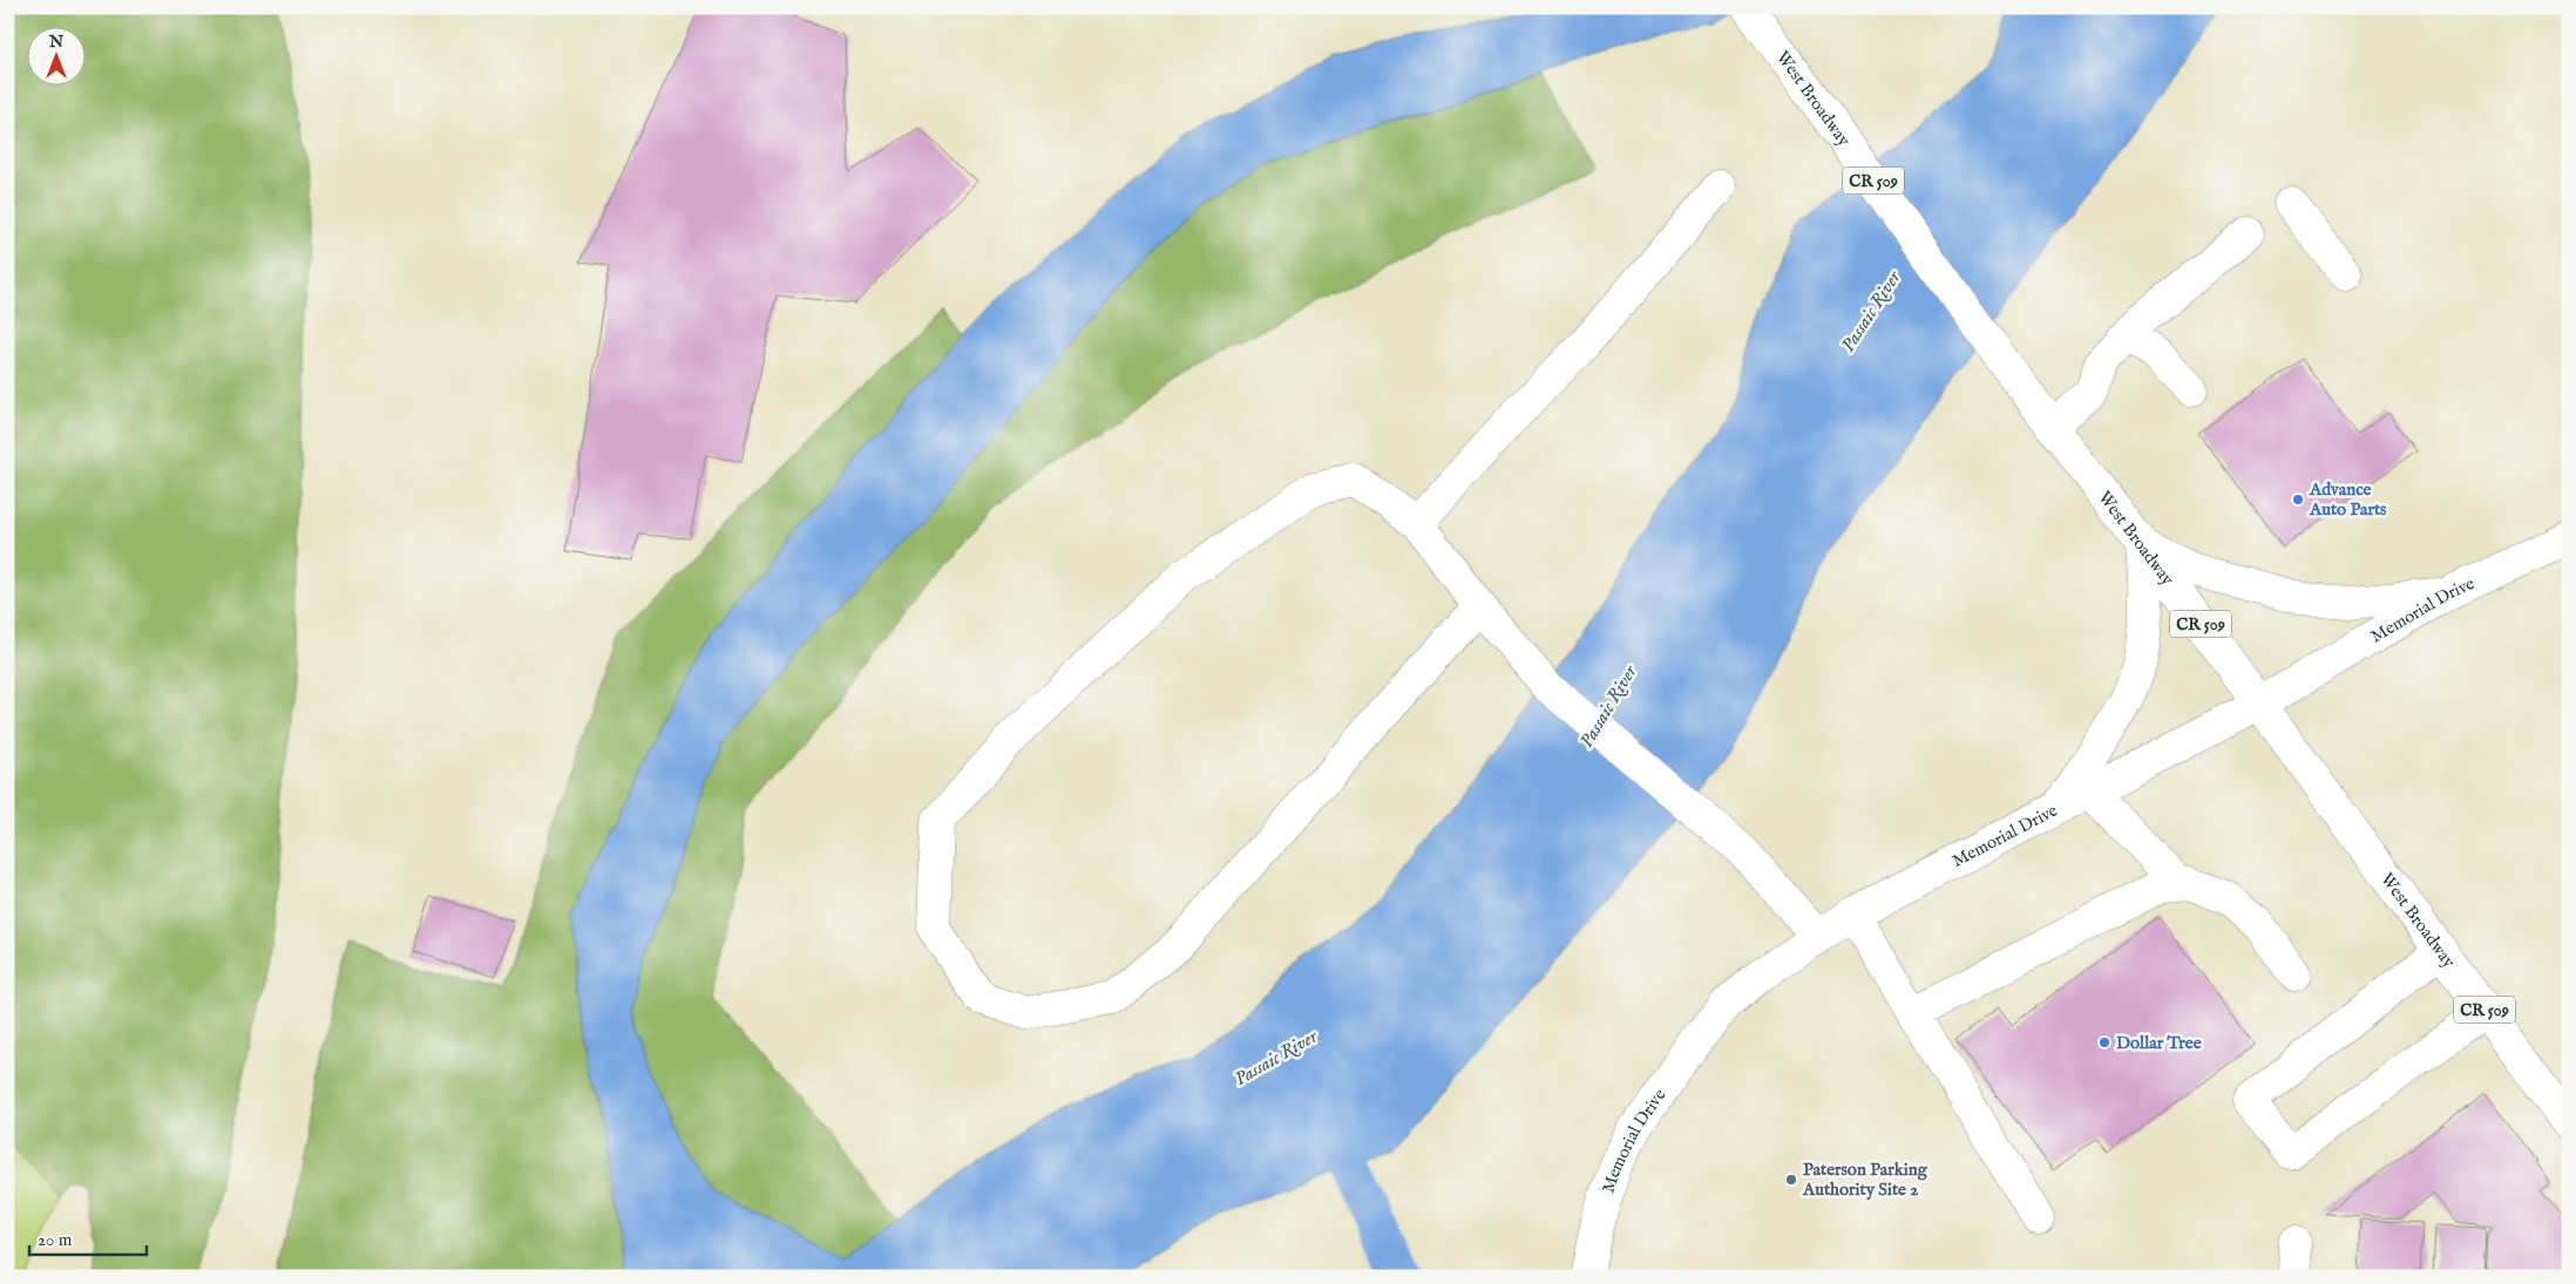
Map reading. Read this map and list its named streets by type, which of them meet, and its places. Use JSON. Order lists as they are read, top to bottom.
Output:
{
  "streets": {
    "main road": ["West Broadway", "CR 509", "Memorial Drive"]
  },
  "crossings": [
    ["West Broadway", "Memorial Drive"]
  ],
  "water": ["Passaic River"],
  "places": ["Advance Auto Parts", "Dollar Tree", "Paterson Parking Authority Site 2"],
  "scale_bar": "20 m",
  "north": "top"
}
